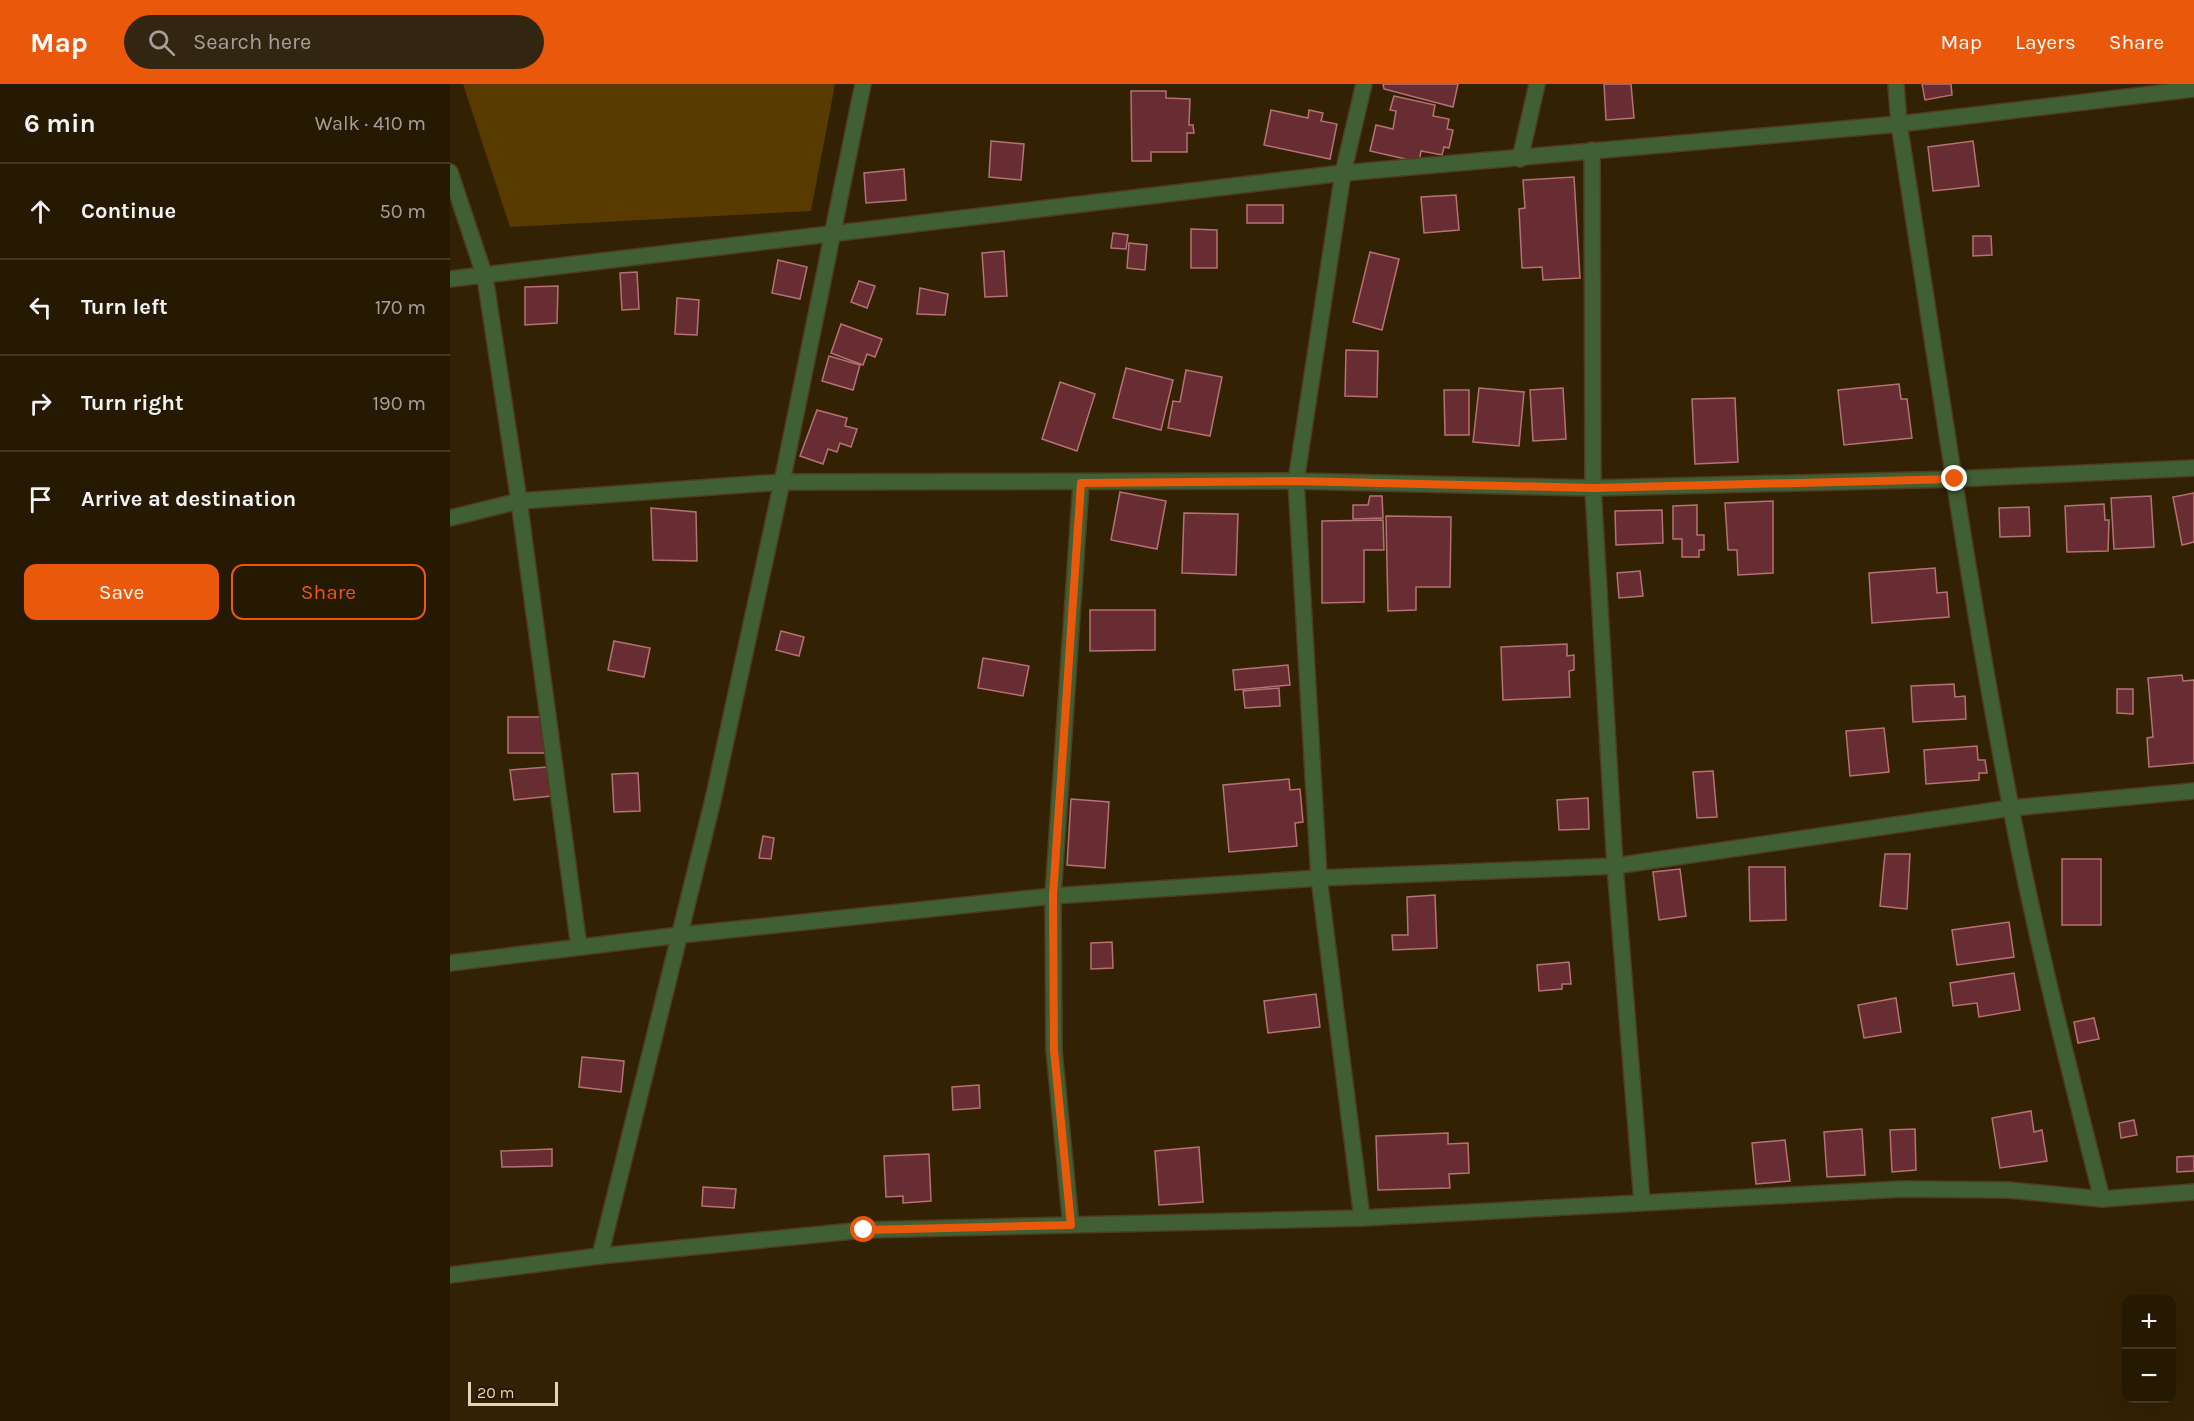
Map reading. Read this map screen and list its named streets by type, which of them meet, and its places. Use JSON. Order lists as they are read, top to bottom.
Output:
{
  "scale_bar": "20 m",
  "page": {
    "header": "Map",
    "search": "Search here",
    "nav": ["Map", "Layers", "Share"],
    "heading": ["6 min", "Walk · 410 m"],
    "list": [
      ["Continue", "50 m"],
      ["Turn left", "170 m"],
      ["Turn right", "190 m"],
      "Arrive at destination"
    ],
    "buttons": ["Save", "Share"],
    "map_buttons": ["+", "−"],
    "scale": "20 m"
  }
}
